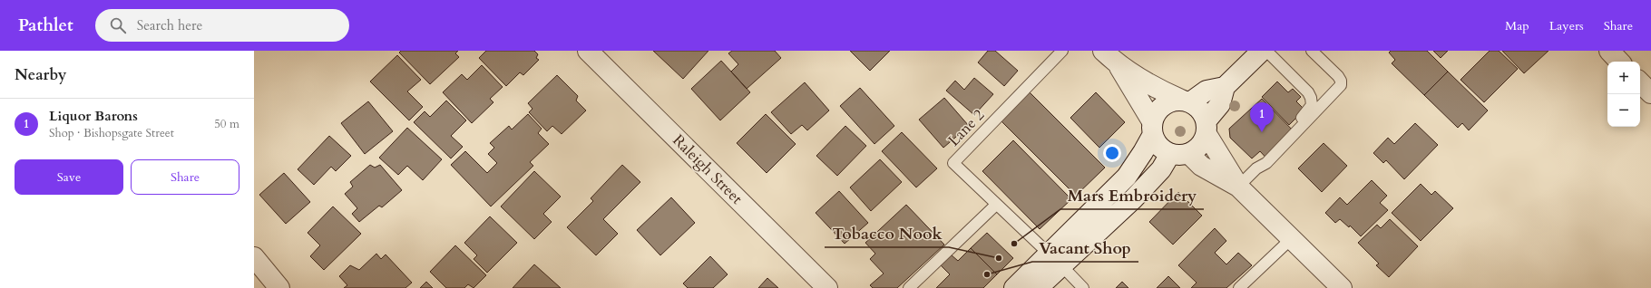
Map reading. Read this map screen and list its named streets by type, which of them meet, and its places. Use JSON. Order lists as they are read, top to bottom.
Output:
{
  "streets": {
    "street": ["Raleigh Street"],
    "lane": ["Lane 2"]
  },
  "places": ["Mars Embroidery", "Tobacco Nook", "Vacant Shop"],
  "page": {
    "header": "Pathlet",
    "search": "Search here",
    "nav": ["Map", "Layers", "Share"],
    "heading": "Nearby",
    "map_buttons": ["+", "−"],
    "list": [
      {
        "mark": "1",
        "name": "Liquor Barons",
        "note": "Shop · Bishopsgate Street",
        "value": "50 m"
      }
    ],
    "pins": "1",
    "buttons": ["Save", "Share"]
  }
}
